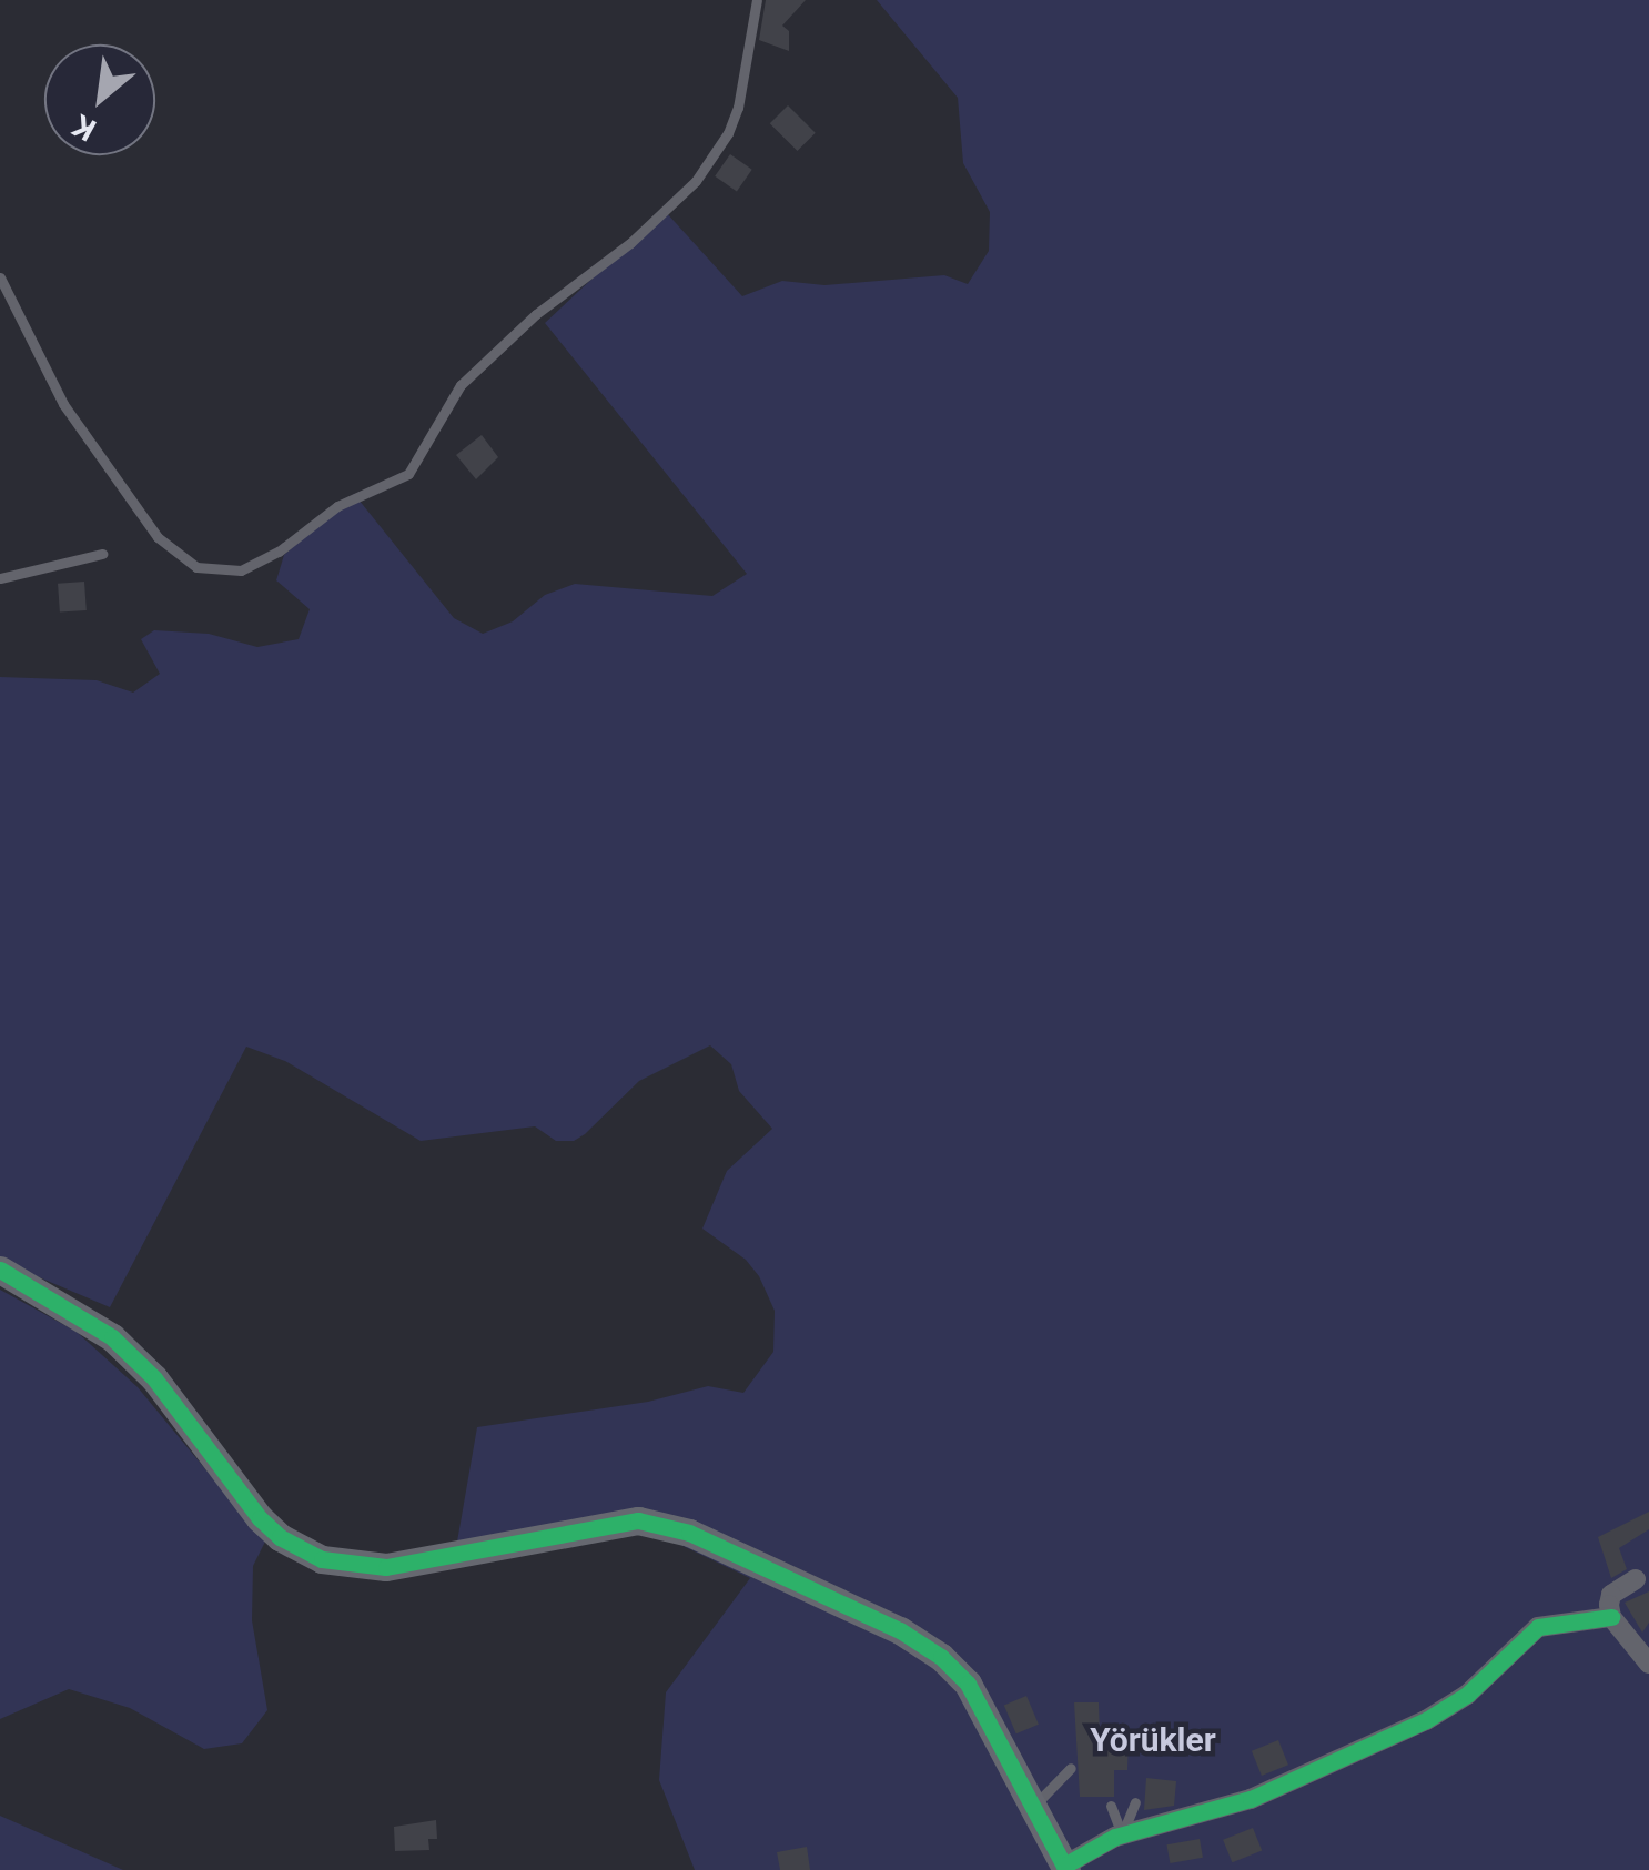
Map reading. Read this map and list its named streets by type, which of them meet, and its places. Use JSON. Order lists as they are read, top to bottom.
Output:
{
  "districts": ["Yörükler"],
  "north": "bottom left"
}
